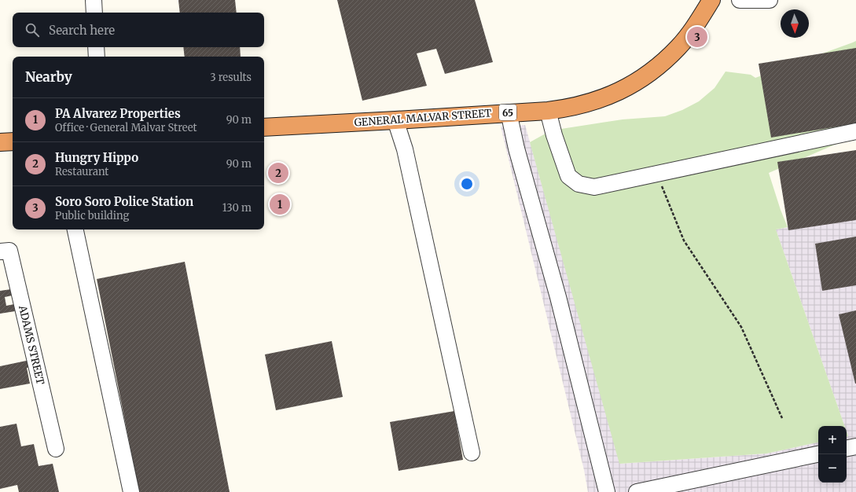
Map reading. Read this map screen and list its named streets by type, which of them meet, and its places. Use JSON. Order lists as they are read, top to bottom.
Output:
{
  "streets": {
    "highway": ["65", "GENERAL MALVAR STREET"],
    "street": ["ADAMS STREET"]
  },
  "north": "bottom",
  "page": {
    "search": "Search here",
    "pins": ["3", "2", "1"],
    "heading": ["Nearby", "3 results"],
    "list": [
      {
        "mark": "1",
        "name": "PA Alvarez Properties",
        "note": "Office · General Malvar Street",
        "value": "90 m"
      },
      {
        "mark": "2",
        "name": "Hungry Hippo",
        "note": "Restaurant",
        "value": "90 m"
      },
      {
        "mark": "3",
        "name": "Soro Soro Police Station",
        "note": "Public building",
        "value": "130 m"
      }
    ],
    "map_buttons": ["+", "−"]
  }
}
